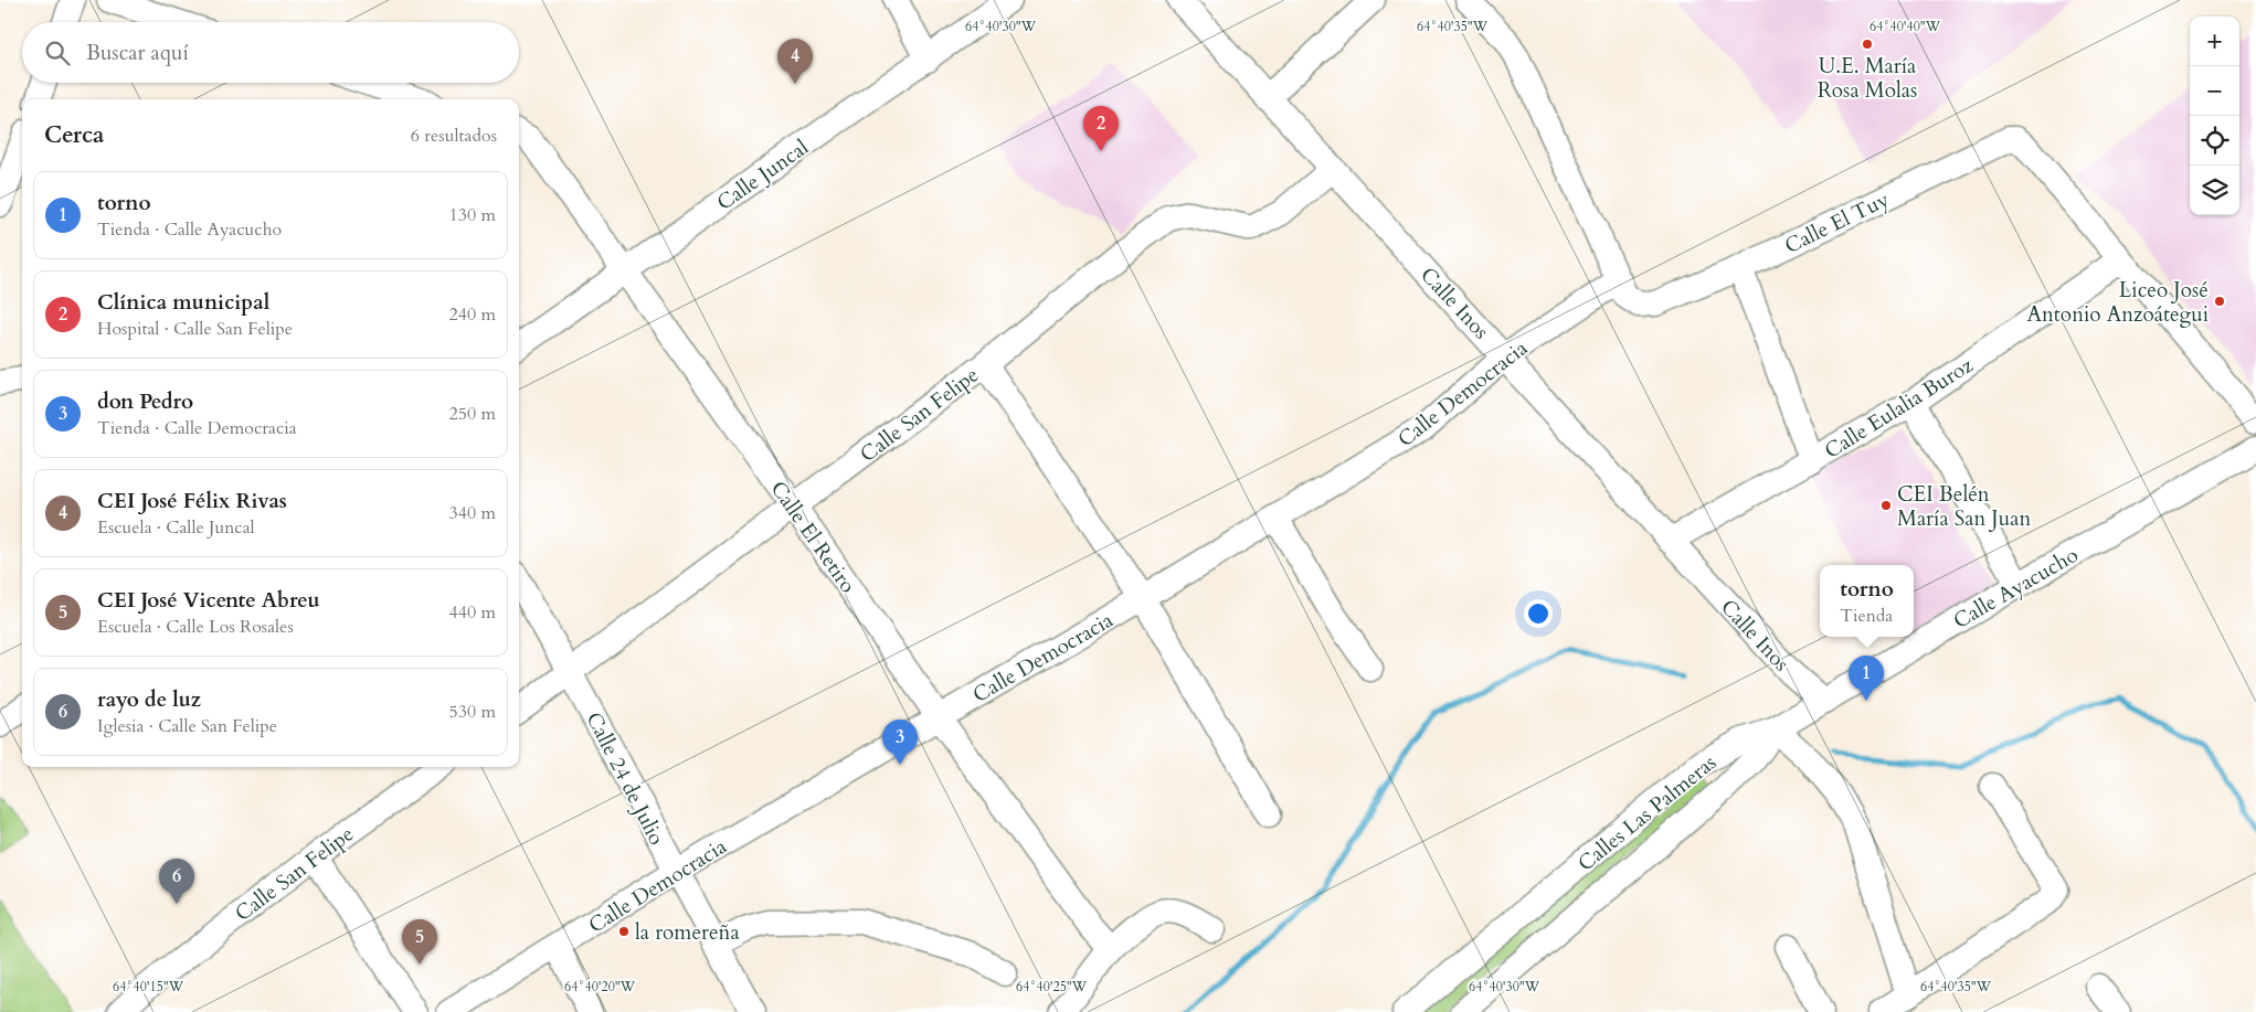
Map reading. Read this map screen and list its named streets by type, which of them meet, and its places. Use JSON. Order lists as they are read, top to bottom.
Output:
{
  "streets": {
    "street": [
      "Calle Juncal",
      "Calle El Tuy",
      "Calle Inos",
      "Calle Democracia",
      "Calle Eulalia Buroz",
      "Calle San Felipe",
      "Calle El Retiro",
      "Calle Ayacucho",
      "Calle 24 de Julio",
      "Calles Las Palmeras"
    ]
  },
  "crossings": [
    ["Calle Juncal", "Calle El Retiro"],
    ["Calle El Tuy", "Calle Democracia"],
    ["Calle El Tuy", "Calle Eulalia Buroz"],
    ["Calle Inos", "Calle Democracia"],
    ["Calle Inos", "Calle Eulalia Buroz"],
    ["Calle Inos", "Calle San Felipe"],
    ["Calle Inos", "Calle Ayacucho"],
    ["Calle Democracia", "Calle El Retiro"],
    ["Calle Democracia", "Calle 24 de Julio"],
    ["Calle San Felipe", "Calle El Retiro"],
    ["Calle San Felipe", "Calle 24 de Julio"],
    ["Calle Ayacucho", "Calles Las Palmeras"]
  ],
  "places": [
    "U.E. María Rosa Molas",
    "Liceo José Antonio Anzoátegui",
    "CEI Belén María San Juan",
    "la romereña"
  ],
  "page": {
    "map_buttons": ["+", "−"],
    "search": "Buscar aquí",
    "pins": [
      "4",
      "2",
      "1",
      "3",
      "6",
      "5"
    ],
    "heading": ["Cerca", "6 resultados"],
    "list": [
      {
        "mark": "1",
        "name": "torno",
        "note": "Tienda · Calle Ayacucho",
        "value": "130 m"
      },
      {
        "mark": "2",
        "name": "Clínica municipal",
        "note": "Hospital · Calle San Felipe",
        "value": "240 m"
      },
      {
        "mark": "3",
        "name": "don Pedro",
        "note": "Tienda · Calle Democracia",
        "value": "250 m"
      },
      {
        "mark": "4",
        "name": "CEI José Félix Rivas",
        "note": "Escuela · Calle Juncal",
        "value": "340 m"
      },
      {
        "mark": "5",
        "name": "CEI José Vicente Abreu",
        "note": "Escuela · Calle Los Rosales",
        "value": "440 m"
      },
      {
        "mark": "6",
        "name": "rayo de luz",
        "note": "Iglesia · Calle San Felipe",
        "value": "530 m"
      }
    ],
    "popup": ["torno", "Tienda"]
  },
  "coordinates": [
    "64°40'30\"W",
    "64°40'35\"W",
    "64°40'40\"W",
    "64°40'15\"W",
    "64°40'20\"W",
    "64°40'25\"W"
  ]
}
